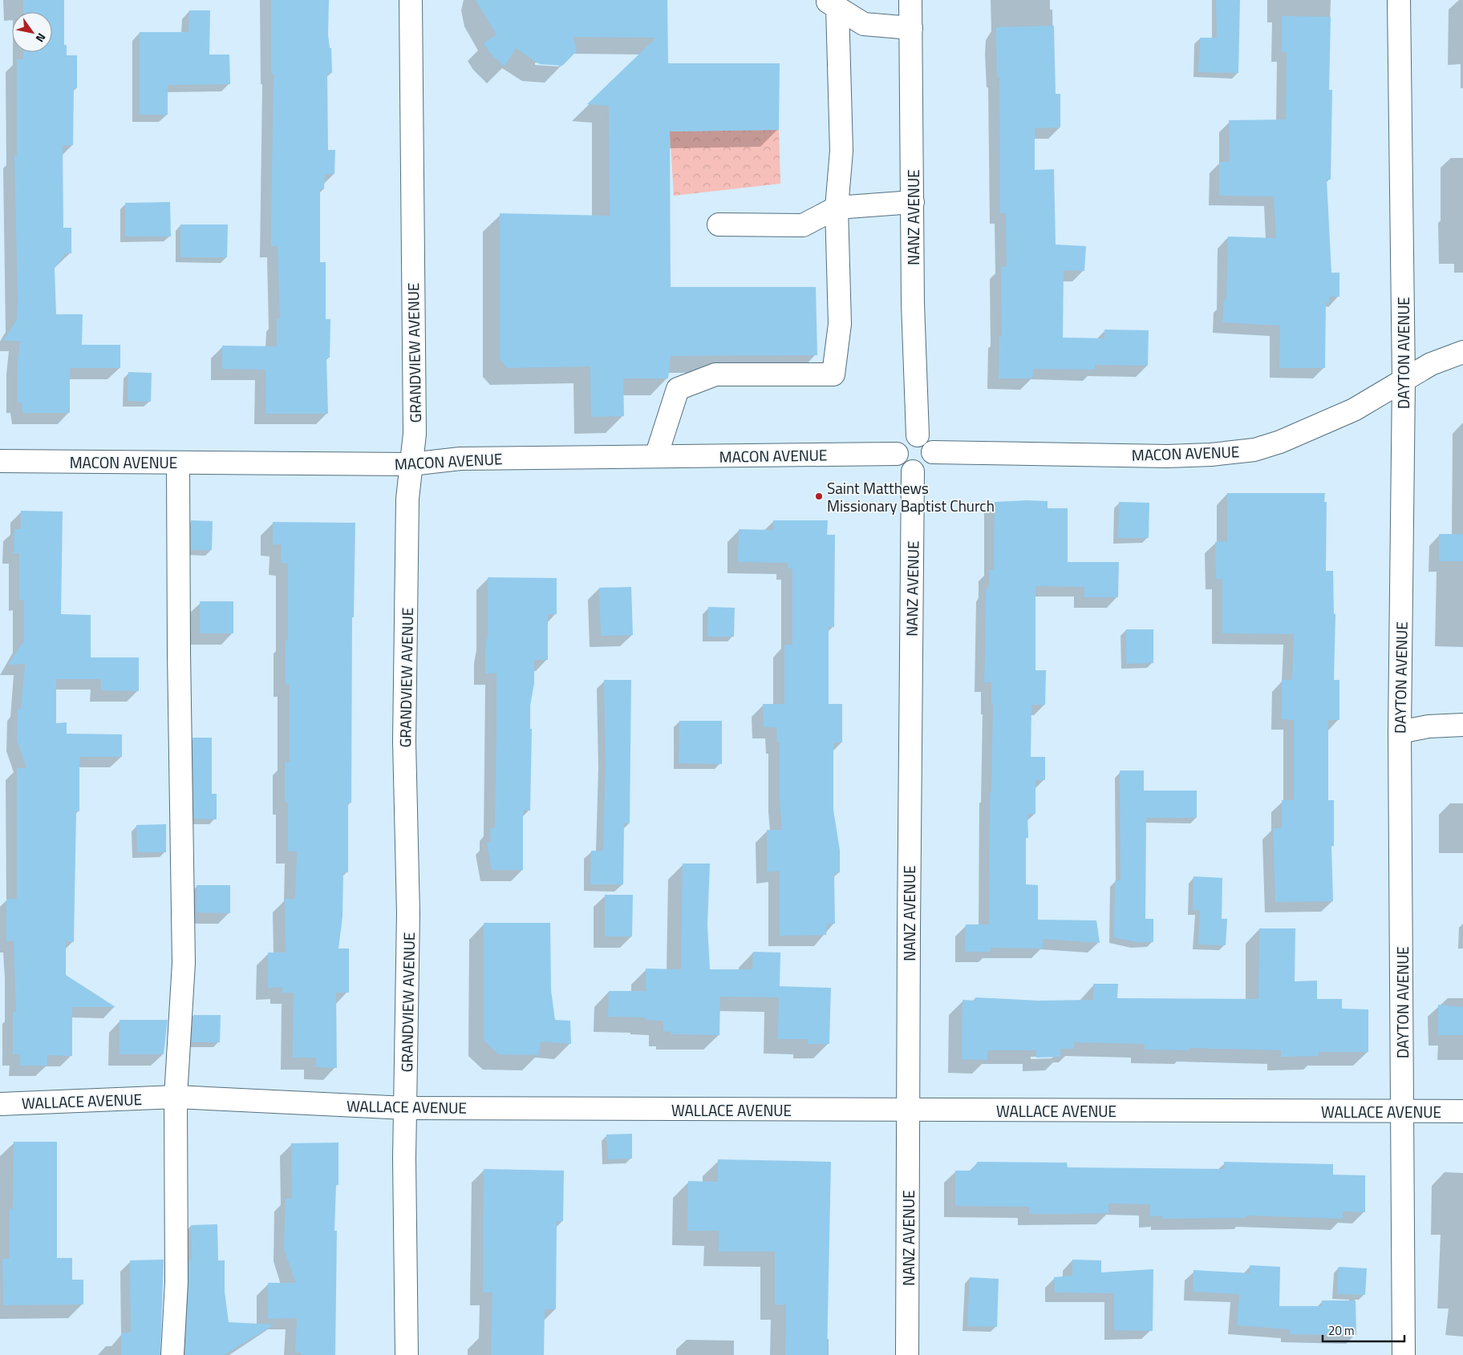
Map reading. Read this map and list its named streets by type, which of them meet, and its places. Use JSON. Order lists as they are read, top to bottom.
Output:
{
  "streets": {
    "street": [
      "NANZ AVENUE",
      "GRANDVIEW AVENUE",
      "DAYTON AVENUE",
      "MACON AVENUE",
      "WALLACE AVENUE"
    ]
  },
  "crossings": [
    ["NANZ AVENUE", "MACON AVENUE"],
    ["NANZ AVENUE", "WALLACE AVENUE"],
    ["GRANDVIEW AVENUE", "MACON AVENUE"],
    ["GRANDVIEW AVENUE", "WALLACE AVENUE"],
    ["DAYTON AVENUE", "MACON AVENUE"],
    ["DAYTON AVENUE", "WALLACE AVENUE"]
  ],
  "places": ["Saint Matthews Missionary Baptist Church"],
  "scale_bar": "20 m",
  "north": "bottom right"
}
